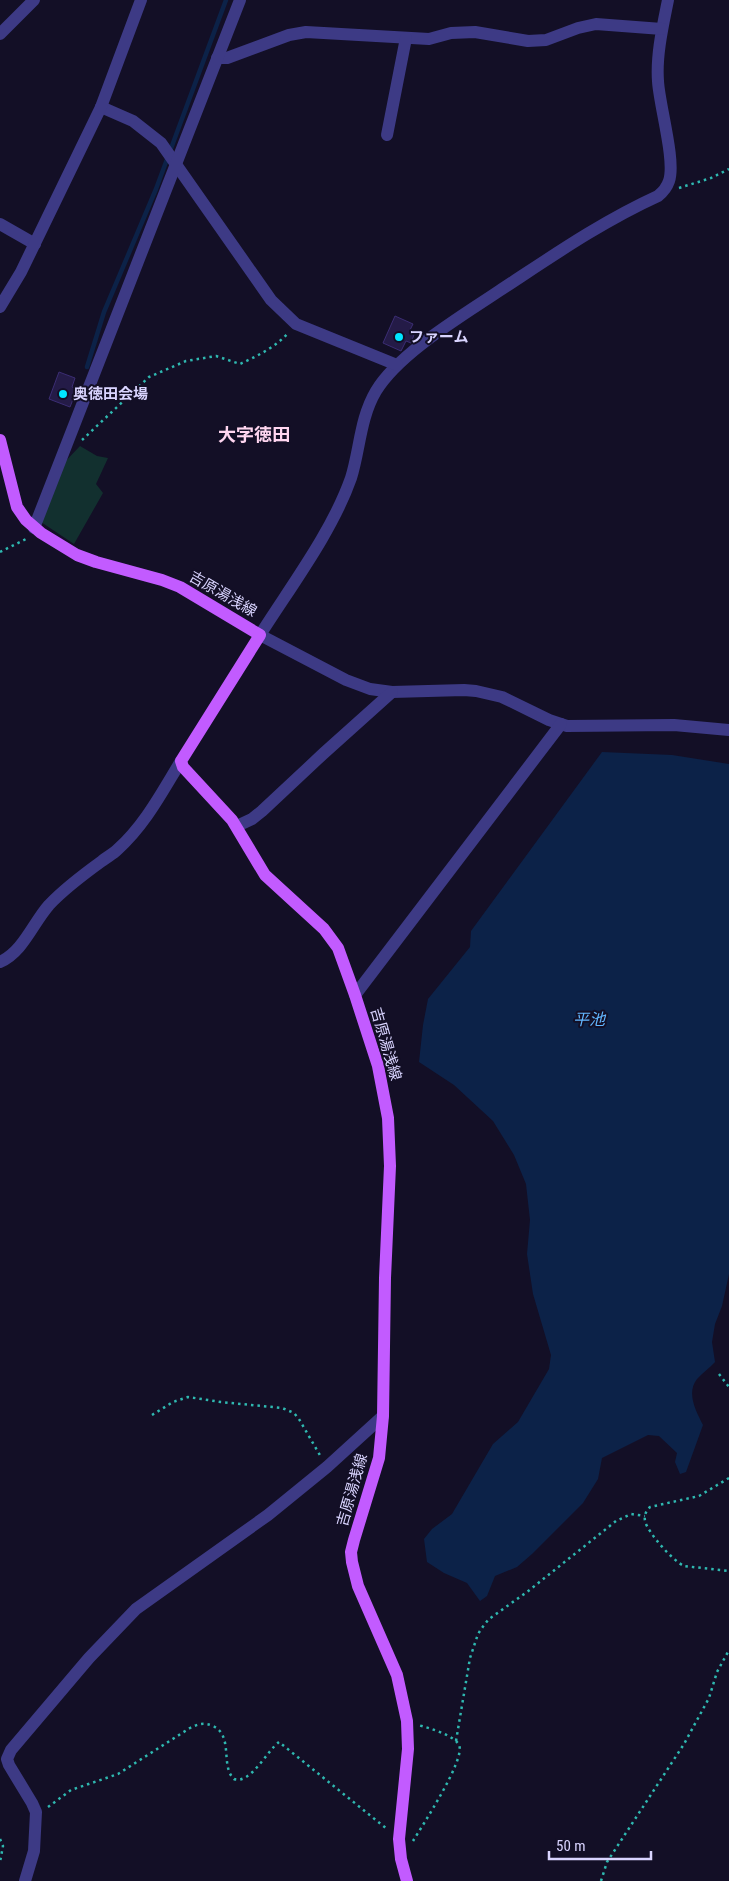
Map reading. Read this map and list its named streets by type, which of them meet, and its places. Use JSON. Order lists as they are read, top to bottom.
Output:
{
  "streets": {
    "main road": ["吉原湯浅線"]
  },
  "districts": ["大字徳田"],
  "water": ["平池"],
  "places": ["ファーム", "奥徳田会場"],
  "scale_bar": "50 m"
}
